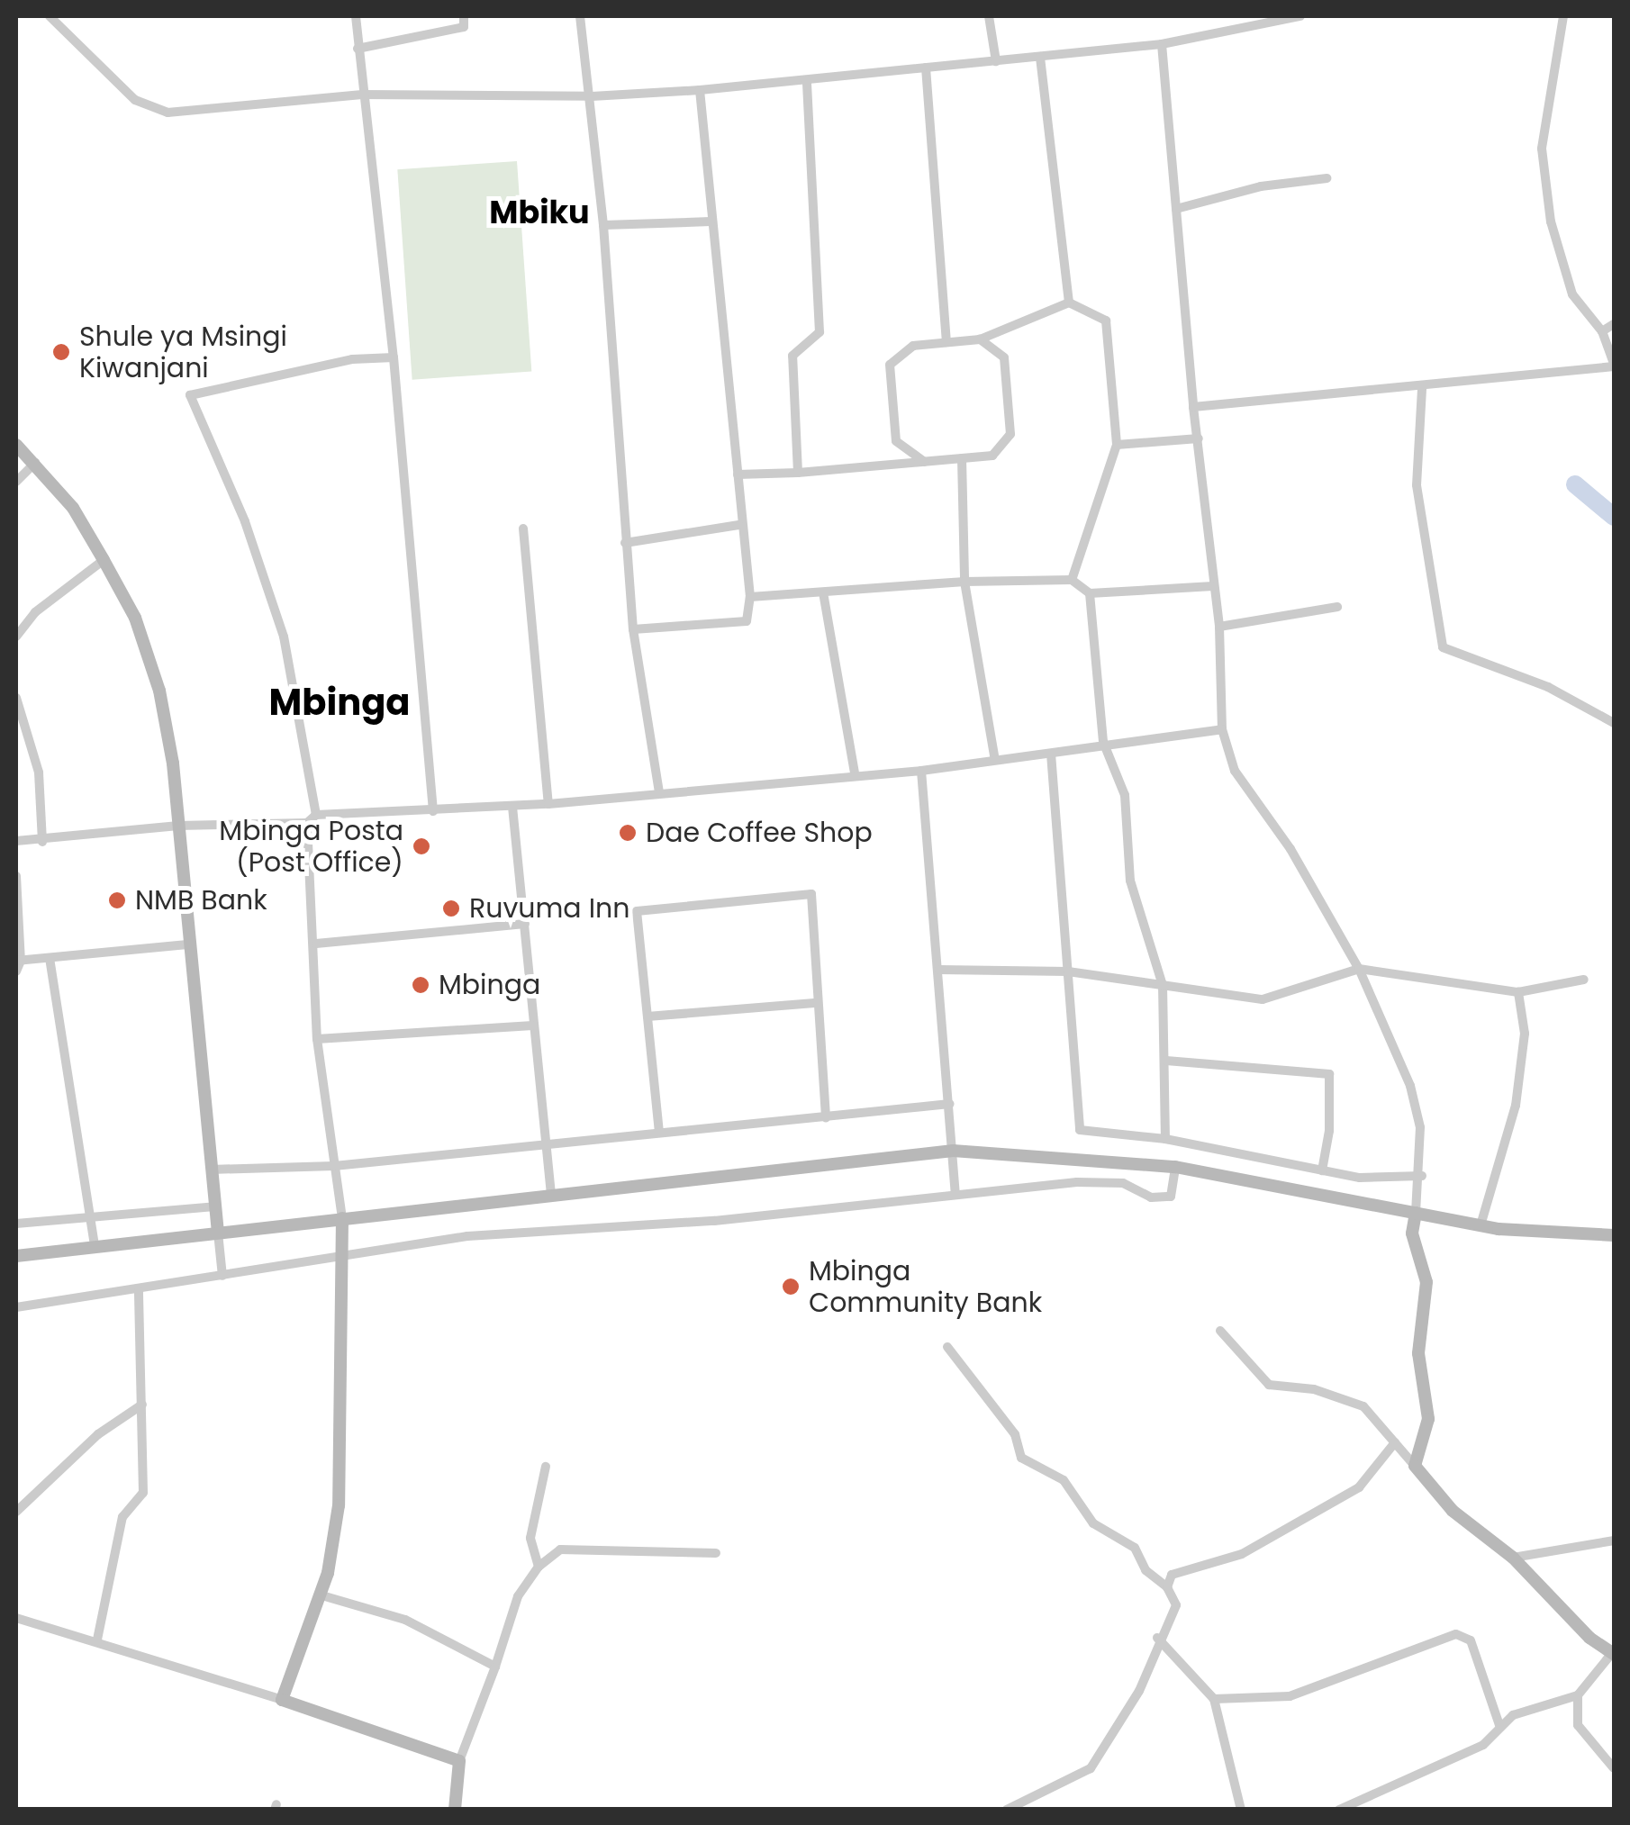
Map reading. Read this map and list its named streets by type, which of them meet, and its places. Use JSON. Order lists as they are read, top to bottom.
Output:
{
  "districts": ["Mbiku", "Mbinga"],
  "places": [
    "Shule ya Msingi Kiwanjani",
    "Dae Coffee Shop",
    "Mbinga Posta (Post Office)",
    "NMB Bank",
    "Ruvuma Inn",
    "Mbinga",
    "Mbinga Community Bank"
  ]
}
